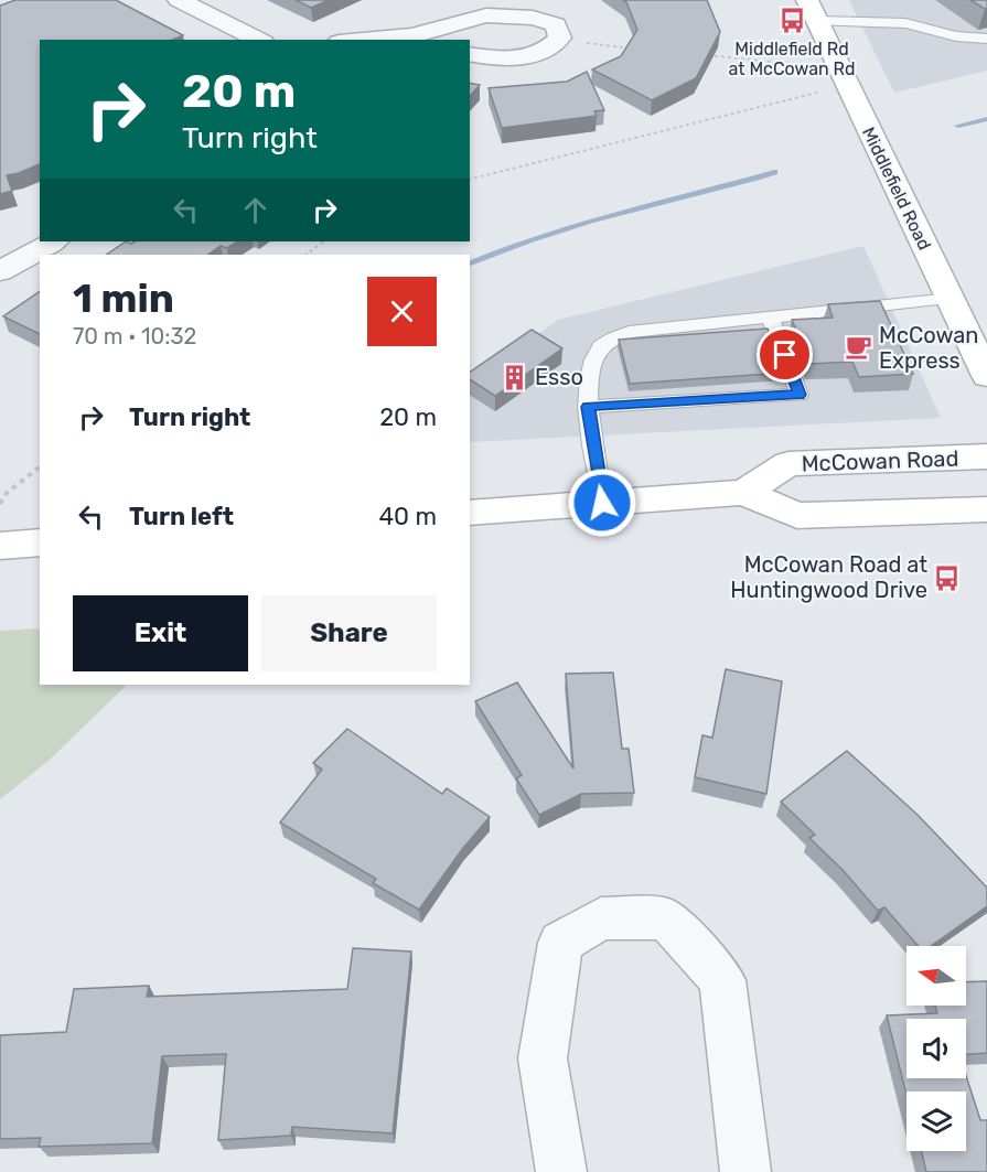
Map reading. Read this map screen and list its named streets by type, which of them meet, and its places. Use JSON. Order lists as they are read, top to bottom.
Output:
{
  "streets": {
    "main road": ["Middlefield Road", "McCowan Road"]
  },
  "places": {
    "bus stop": ["Middlefield Rd at McCowan Rd", "McCowan Road at Huntingwood Drive"],
    "cafe": ["McCowan Express"],
    "building": ["Esso"]
  },
  "north": "left",
  "page": {
    "turn": ["20 m", "Turn right"],
    "heading": ["1 min", "70 m · 10:32"],
    "list": [
      {
        "name": "Turn right",
        "value": "20 m"
      },
      {
        "name": "Turn left",
        "value": "40 m"
      }
    ],
    "buttons": ["Exit", "Share"]
  }
}
